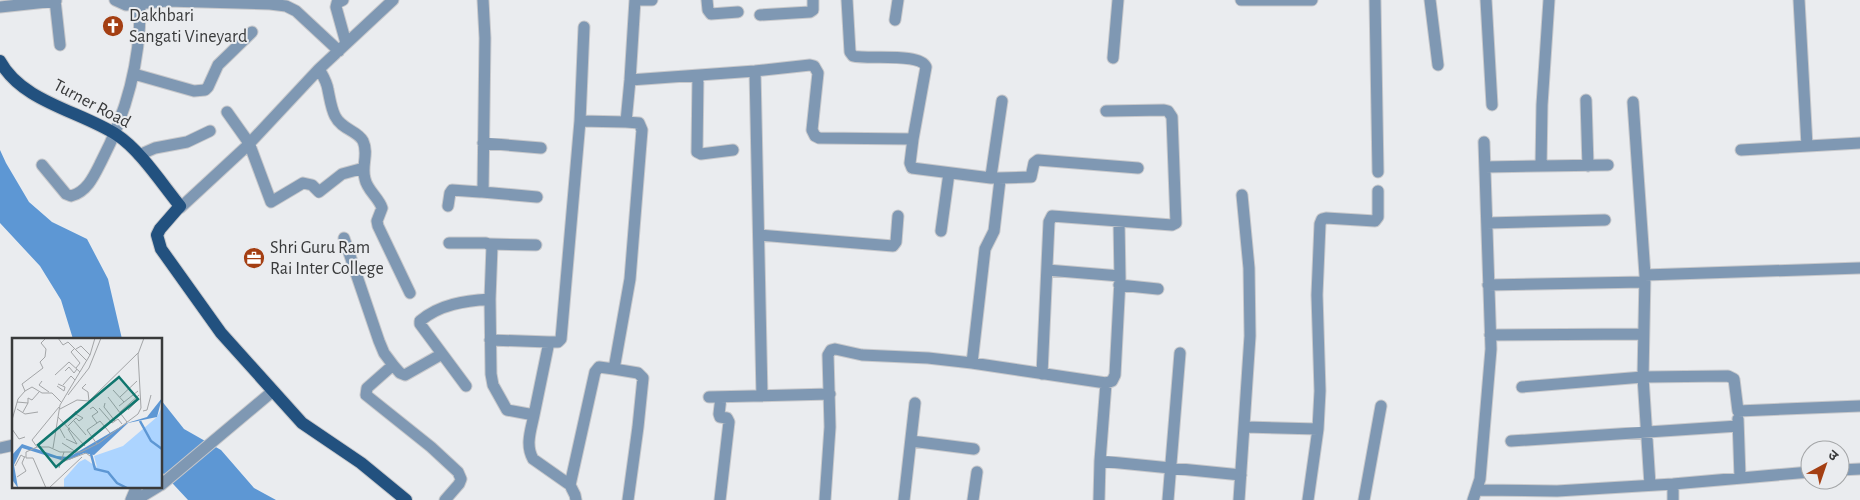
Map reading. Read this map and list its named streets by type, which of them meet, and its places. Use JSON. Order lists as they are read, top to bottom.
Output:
{
  "streets": {
    "main road": ["Turner Road"]
  },
  "places": {
    "church": ["Dakhbari Sangati Vineyard"],
    "office": ["Shri Guru Ram Rai Inter College"]
  },
  "north": "top right"
}
